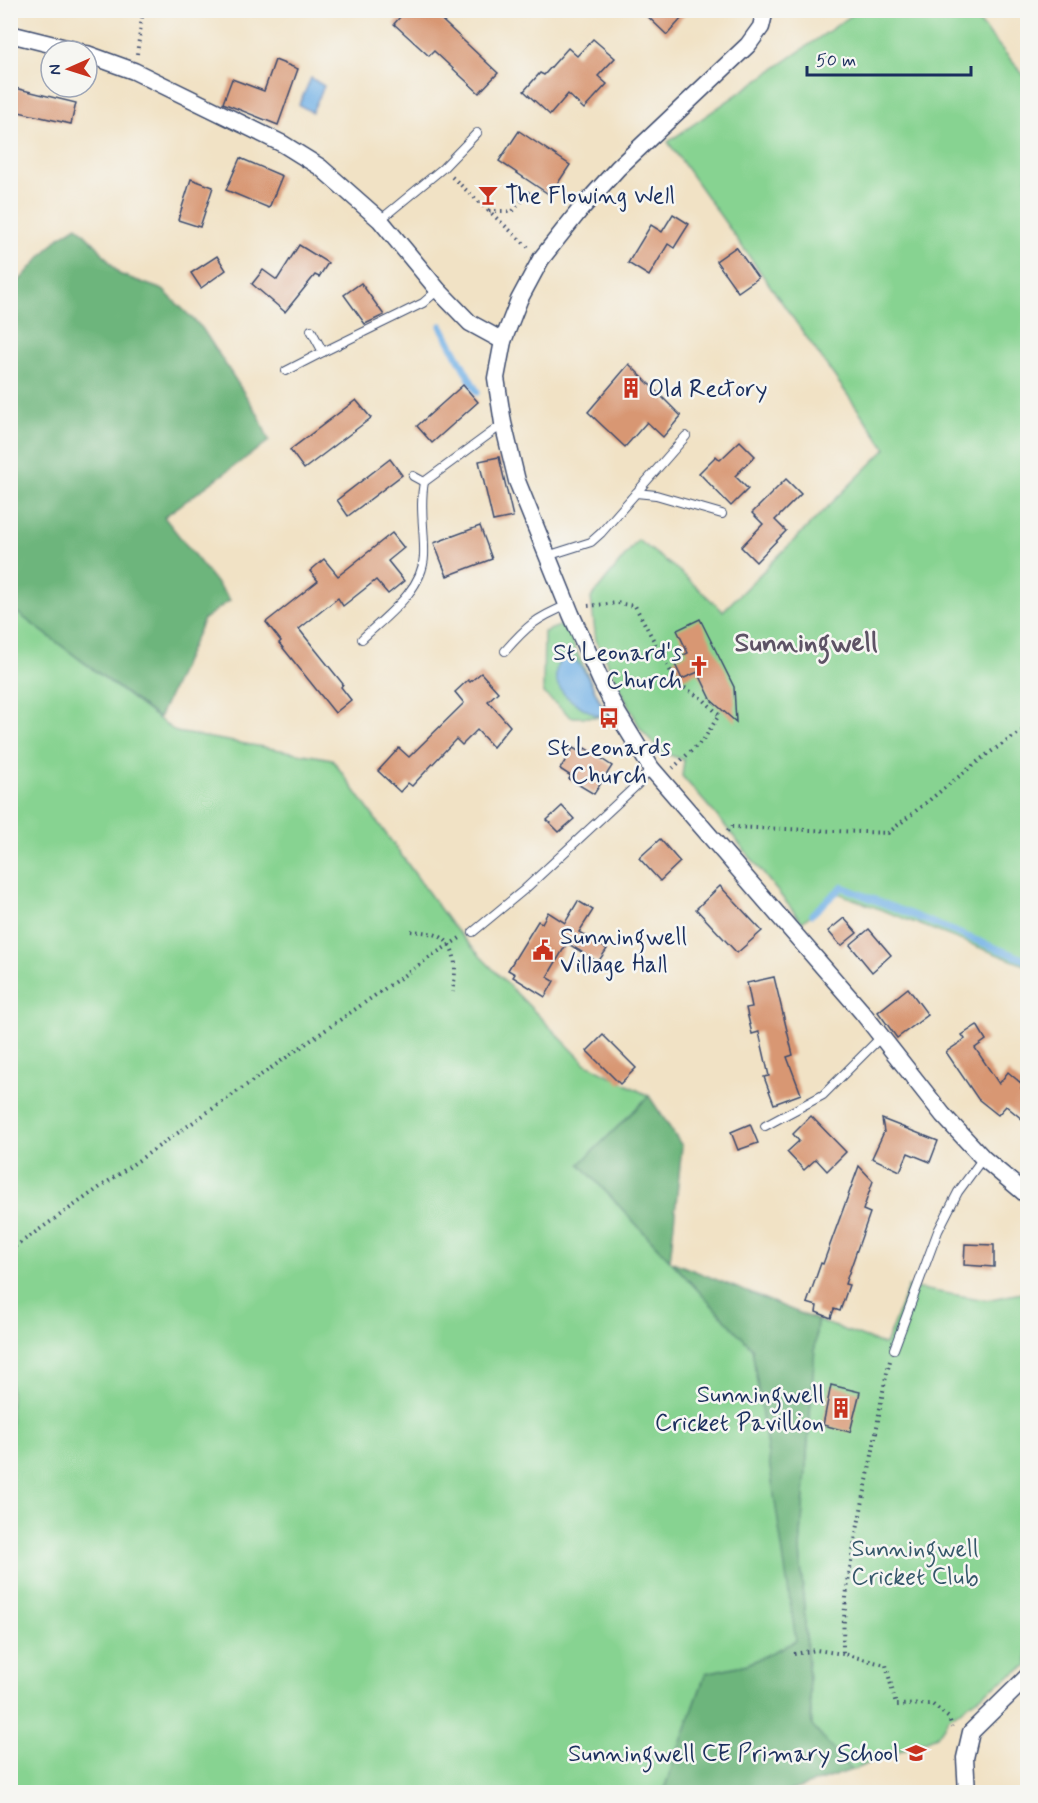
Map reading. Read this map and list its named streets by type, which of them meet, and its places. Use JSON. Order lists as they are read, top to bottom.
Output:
{
  "districts": ["Sunningwell"],
  "parks": ["Sunningwell Cricket Club"],
  "places": {
    "bar": ["The Flowing Well"],
    "building": ["Old Rectory", "Sunningwell Cricket Pavillion"],
    "church": ["St Leonard's Church"],
    "bus stop": ["St Leonards Church"],
    "public building": ["Sunningwell Village Hall"],
    "school or university": ["Sunningwell CE Primary School"]
  },
  "scale_bar": "50 m",
  "north": "left"
}
